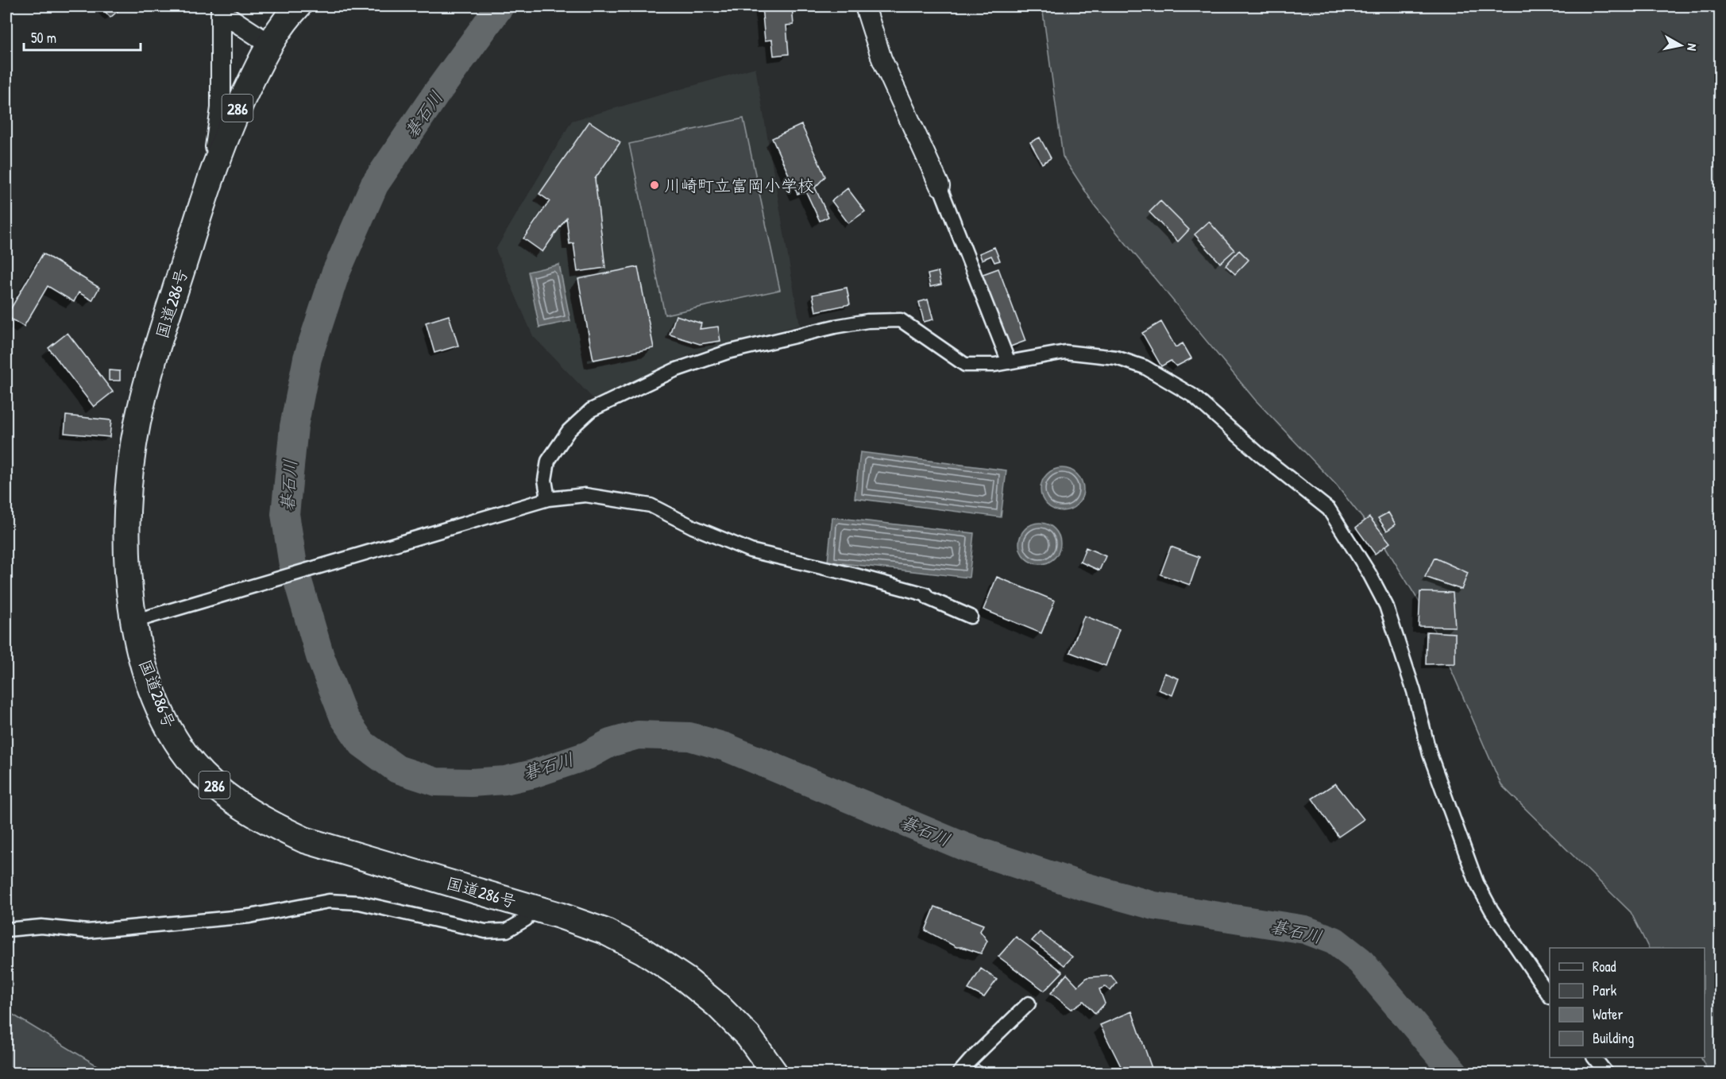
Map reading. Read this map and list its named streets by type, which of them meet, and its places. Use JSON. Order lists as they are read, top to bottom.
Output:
{
  "streets": {
    "highway": ["286", "国道286号"]
  },
  "water": ["碁石川"],
  "places": ["川崎町立富岡小学校"],
  "legend": [
    "Road",
    "Park",
    "Water",
    "Building"
  ],
  "scale_bar": "50 m",
  "north": "right"
}
